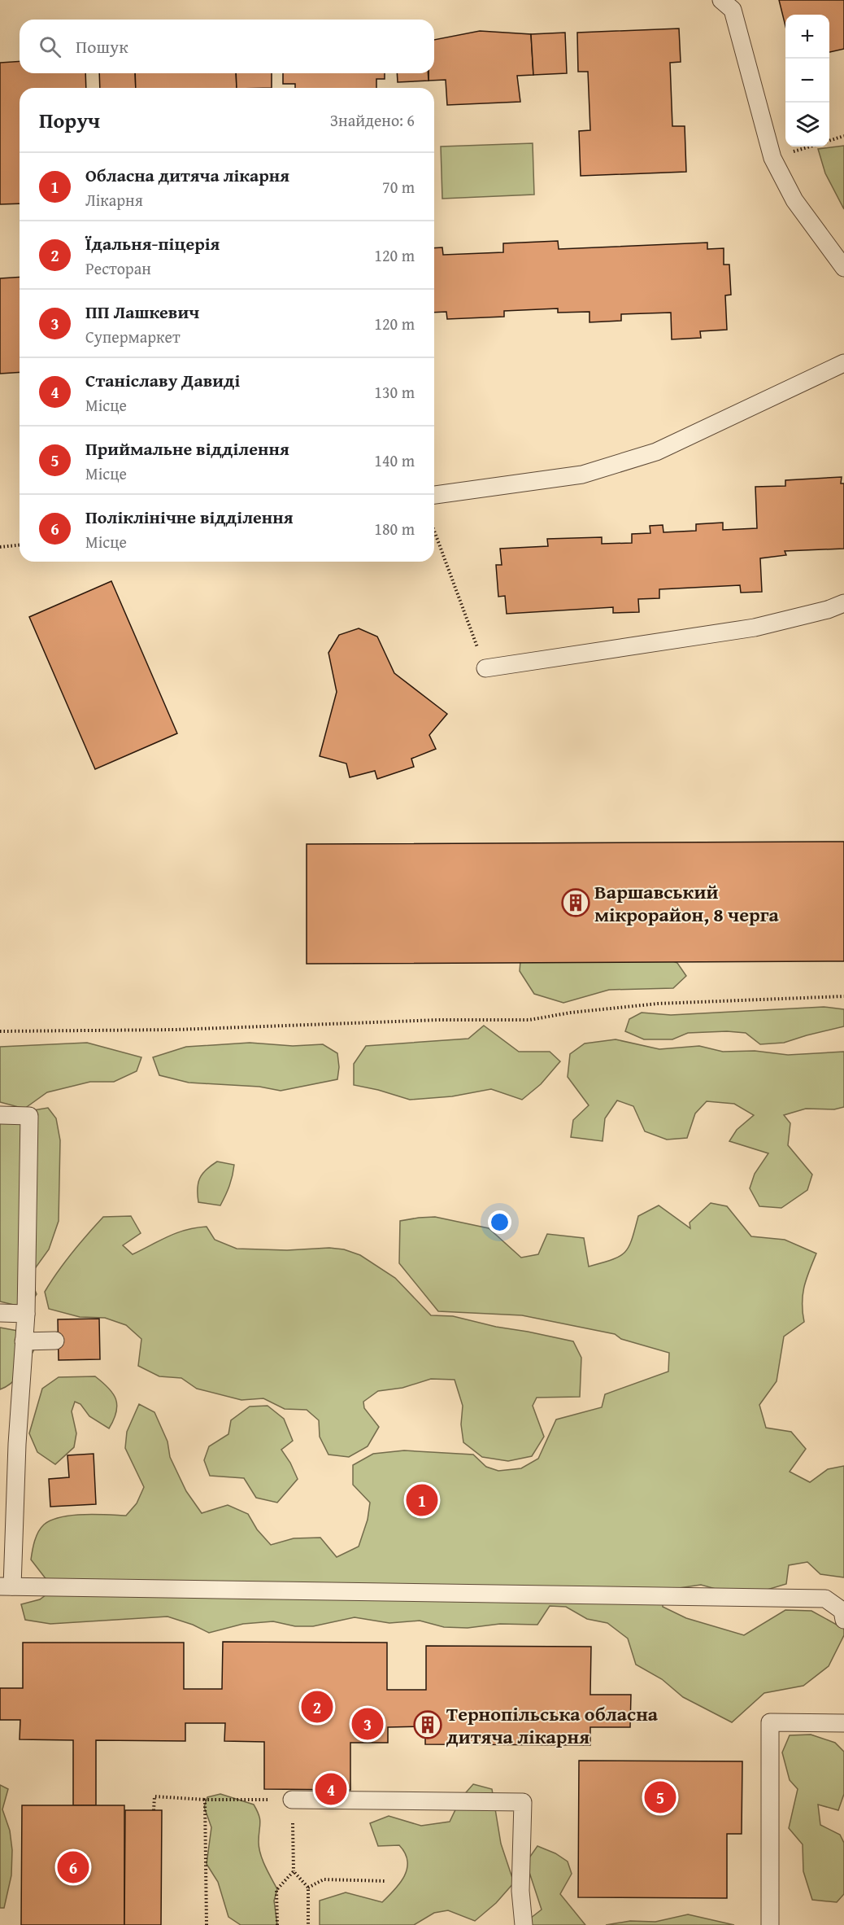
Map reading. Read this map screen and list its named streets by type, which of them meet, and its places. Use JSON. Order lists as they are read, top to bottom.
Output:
{
  "places": {
    "building": ["Варшавський мікрорайон, 8 черга", "Тернопільська обласна дитяча лікарня"]
  },
  "page": {
    "map_buttons": ["+", "−"],
    "search": "Пошук",
    "heading": ["Поруч", "Знайдено: 6"],
    "list": [
      {
        "mark": "1",
        "name": "Обласна дитяча лікарня",
        "note": "Лікарня",
        "value": "70 m"
      },
      {
        "mark": "2",
        "name": "Їдальня-піцерія",
        "note": "Ресторан",
        "value": "120 m"
      },
      {
        "mark": "3",
        "name": "ПП Лашкевич",
        "note": "Супермаркет",
        "value": "120 m"
      },
      {
        "mark": "4",
        "name": "Станіславу Давиді",
        "note": "Місце",
        "value": "130 m"
      },
      {
        "mark": "5",
        "name": "Приймальне відділення",
        "note": "Місце",
        "value": "140 m"
      },
      {
        "mark": "6",
        "name": "Поліклінічне відділення",
        "note": "Місце",
        "value": "180 m"
      }
    ],
    "pins": [
      "1",
      "2",
      "3",
      "4",
      "5",
      "6"
    ]
  }
}
